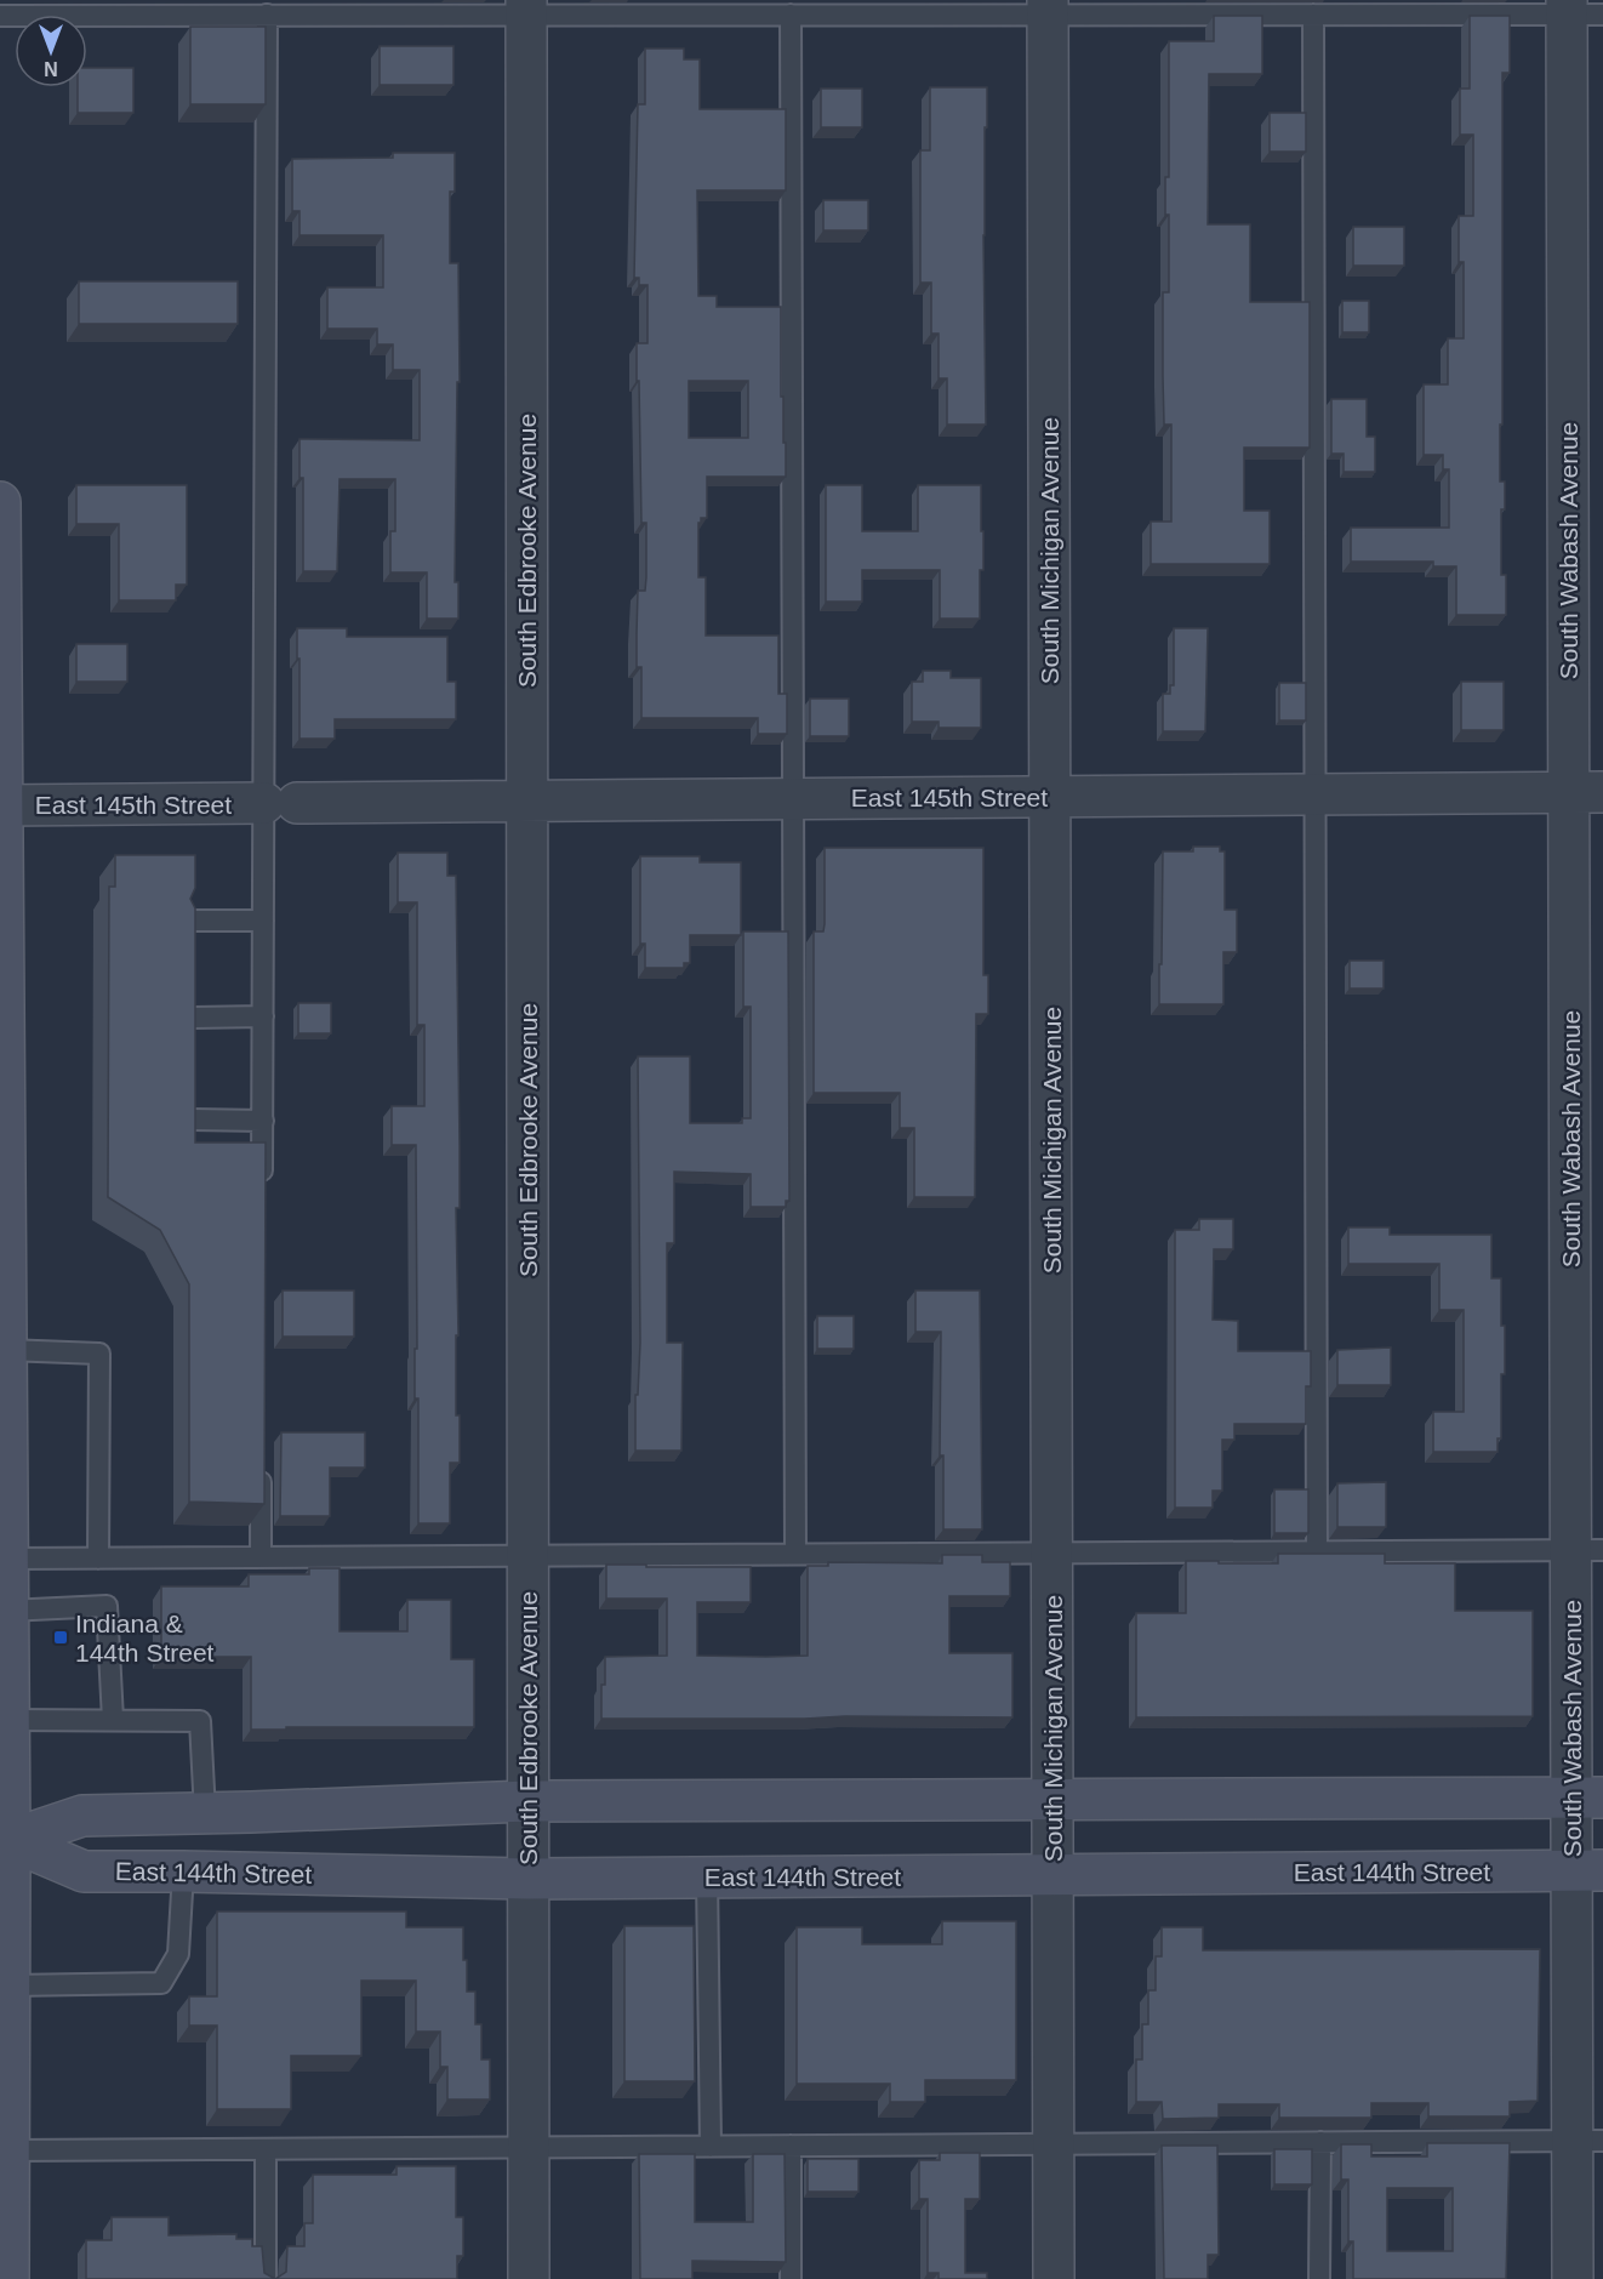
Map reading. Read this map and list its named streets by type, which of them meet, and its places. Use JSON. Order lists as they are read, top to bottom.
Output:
{
  "streets": {
    "street": [
      "South Edbrooke Avenue",
      "South Michigan Avenue",
      "South Wabash Avenue",
      "East 145th Street",
      "East 144th Street"
    ]
  },
  "crossings": [
    ["South Edbrooke Avenue", "East 145th Street"],
    ["South Edbrooke Avenue", "East 144th Street"],
    ["South Michigan Avenue", "East 145th Street"],
    ["South Michigan Avenue", "East 144th Street"],
    ["South Wabash Avenue", "East 145th Street"],
    ["South Wabash Avenue", "East 144th Street"]
  ],
  "places": {
    "transit": ["Indiana & 144th Street"]
  },
  "north": "bottom"
}
